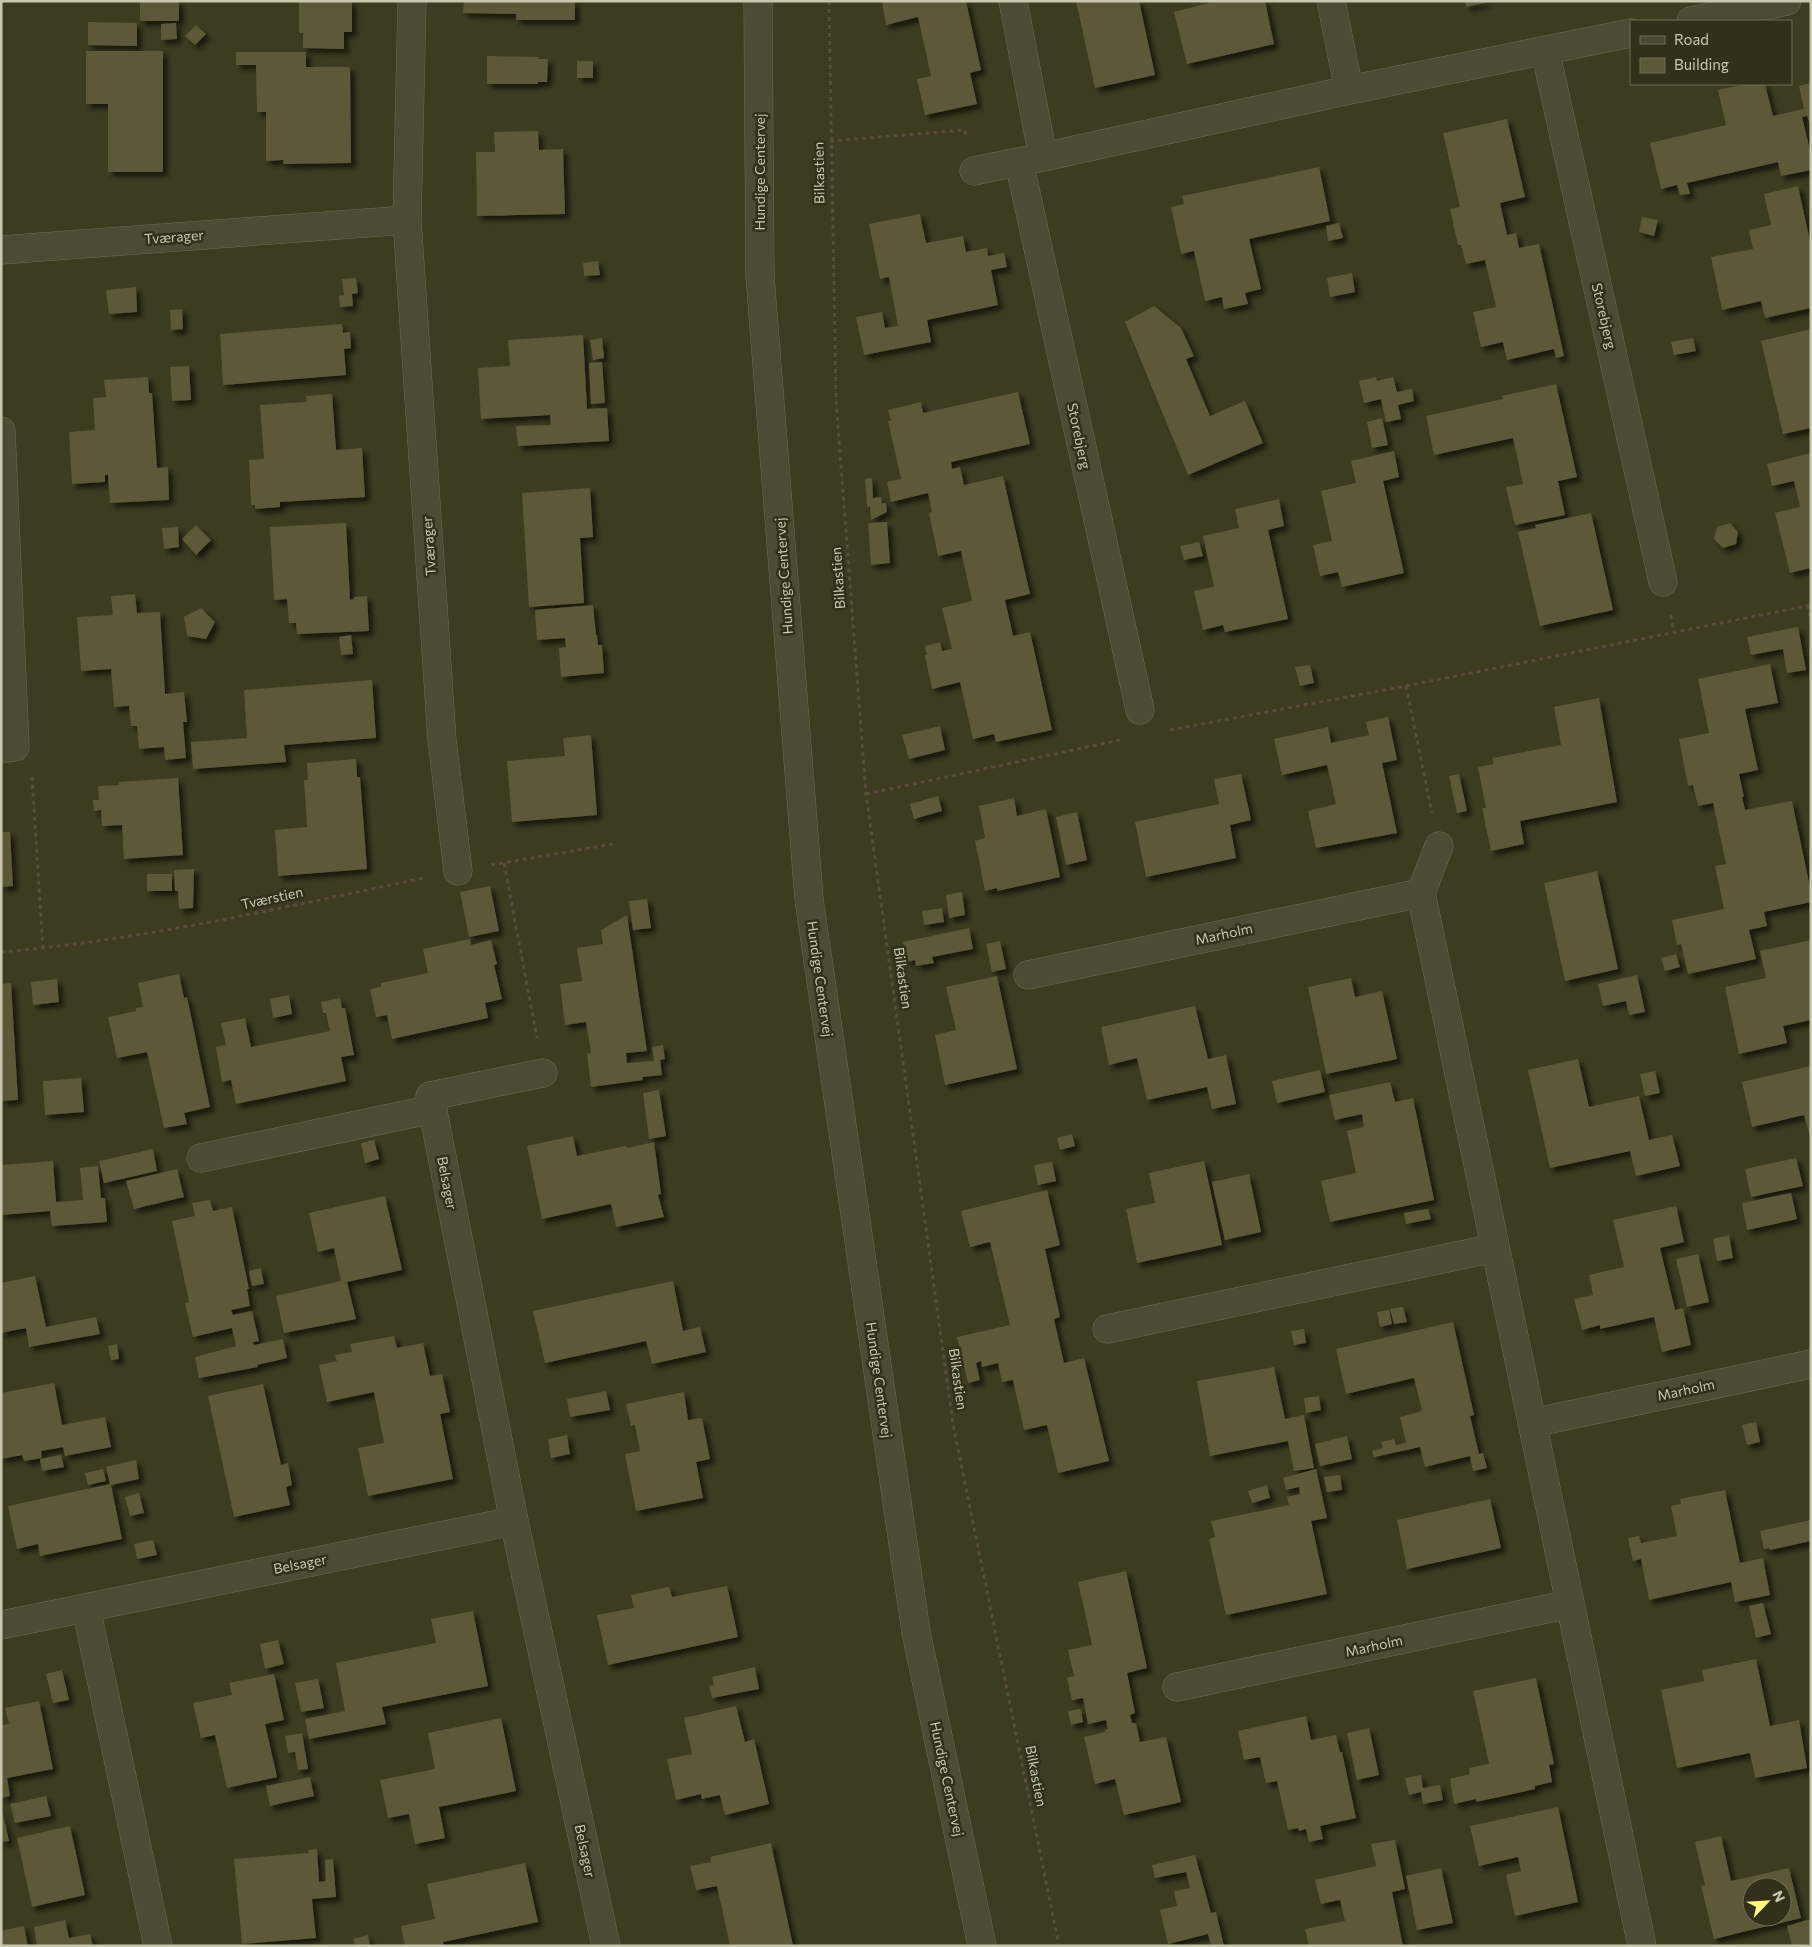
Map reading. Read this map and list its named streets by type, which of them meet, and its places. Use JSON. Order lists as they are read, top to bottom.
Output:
{
  "streets": {
    "street": [
      "Hundige Centervej",
      "Tværager",
      "Storebjerg",
      "Marholm",
      "Belsager"
    ],
    "path": ["Bilkastien", "Tværstien"]
  },
  "crossings": [
    ["Tværager", "Tværstien"]
  ],
  "legend": ["Road", "Building"],
  "north": "top right"
}
